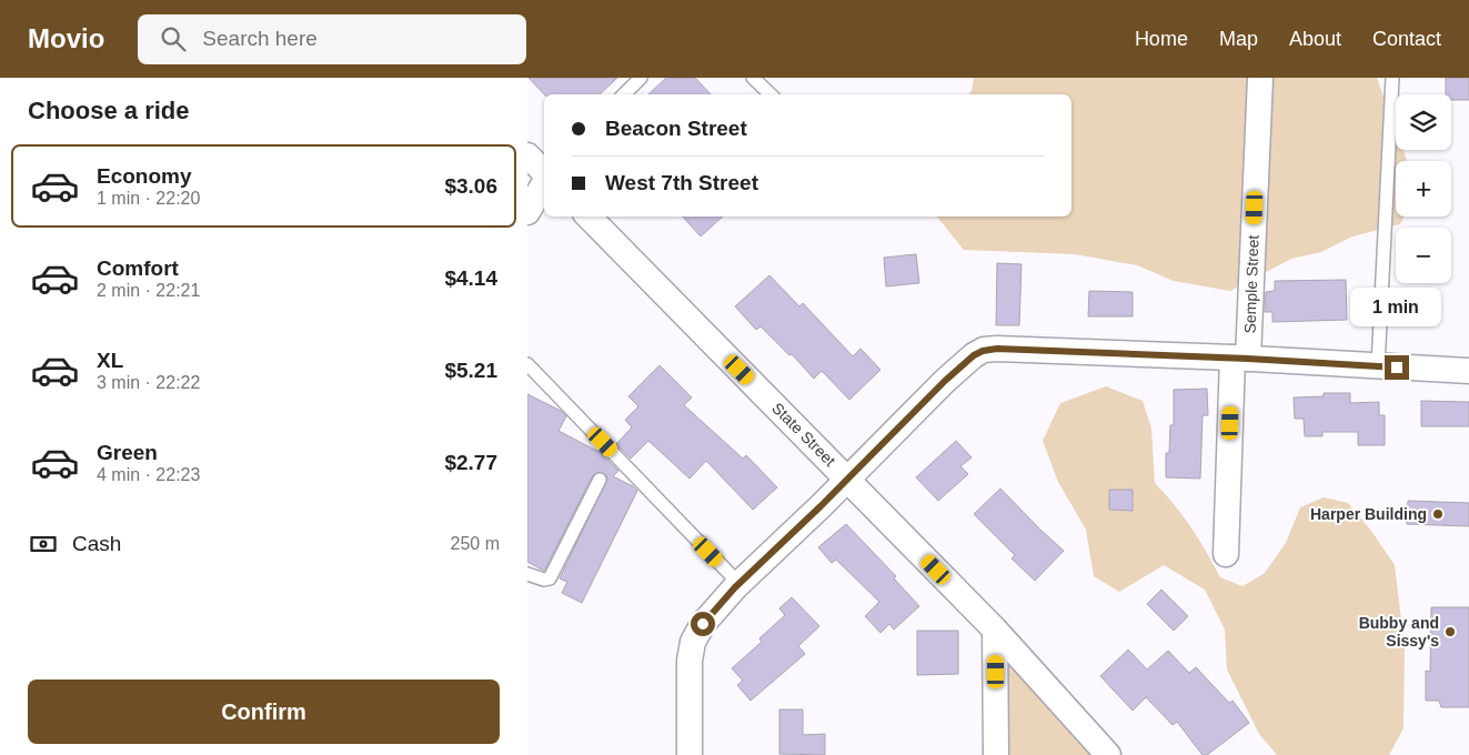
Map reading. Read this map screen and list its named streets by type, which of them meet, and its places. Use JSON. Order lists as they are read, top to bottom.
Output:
{
  "streets": {
    "street": ["Semple Street", "State Street"]
  },
  "places": ["Harper Building", "Bubby and Sissy's"],
  "page": {
    "header": "Movio",
    "search": "Search here",
    "nav": [
      "Home",
      "Map",
      "About",
      "Contact"
    ],
    "heading": "Choose a ride",
    "map_buttons": ["+", "−"],
    "banner": ["Beacon Street", "West 7th Street"],
    "list": [
      {
        "name": "Economy",
        "note": "1 min · 22:20",
        "value": "$3.06"
      },
      {
        "name": "Comfort",
        "note": "2 min · 22:21",
        "value": "$4.14"
      },
      {
        "name": "XL",
        "note": "3 min · 22:22",
        "value": "$5.21"
      },
      {
        "name": "Green",
        "note": "4 min · 22:23",
        "value": "$2.77"
      }
    ],
    "bubble": "1 min",
    "pay": ["Cash", "250 m"],
    "buttons": "Confirm"
  }
}
